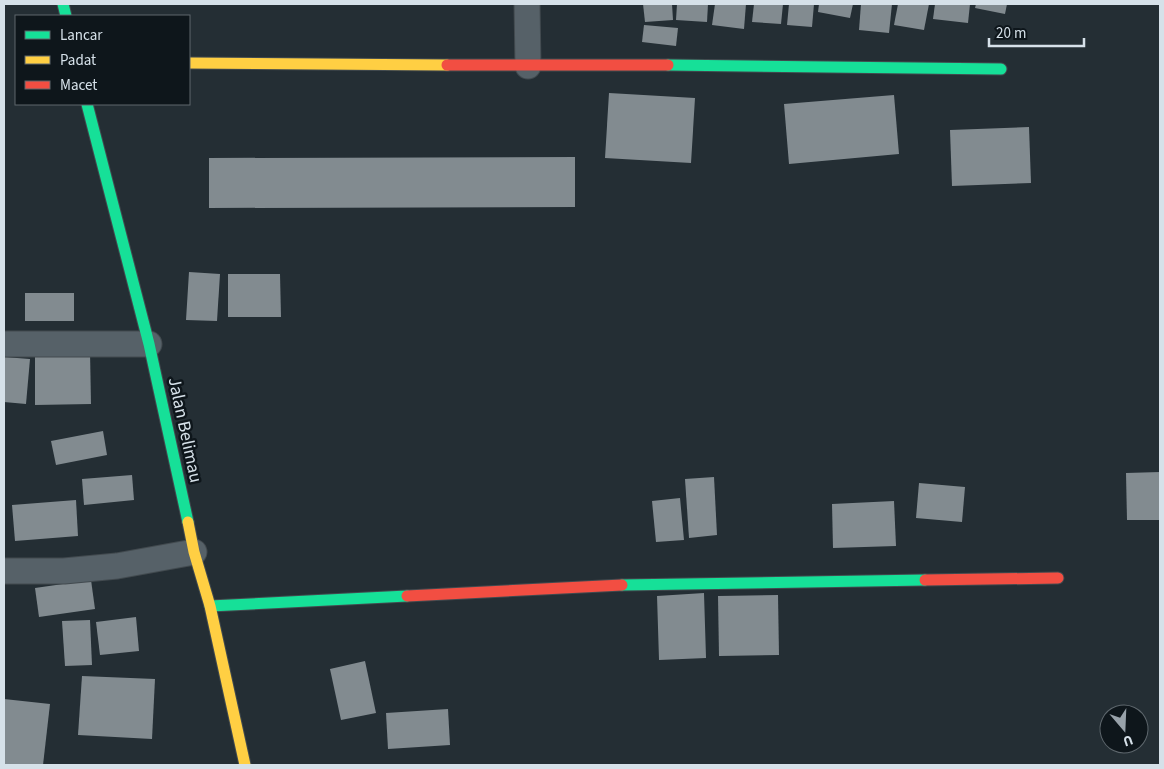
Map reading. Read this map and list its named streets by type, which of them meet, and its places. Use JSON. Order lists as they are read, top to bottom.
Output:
{
  "streets": {
    "street": ["Jalan Belimau"]
  },
  "legend": ["Lancar", "Padat", "Macet"],
  "scale_bar": "20 m",
  "north": "bottom"
}
